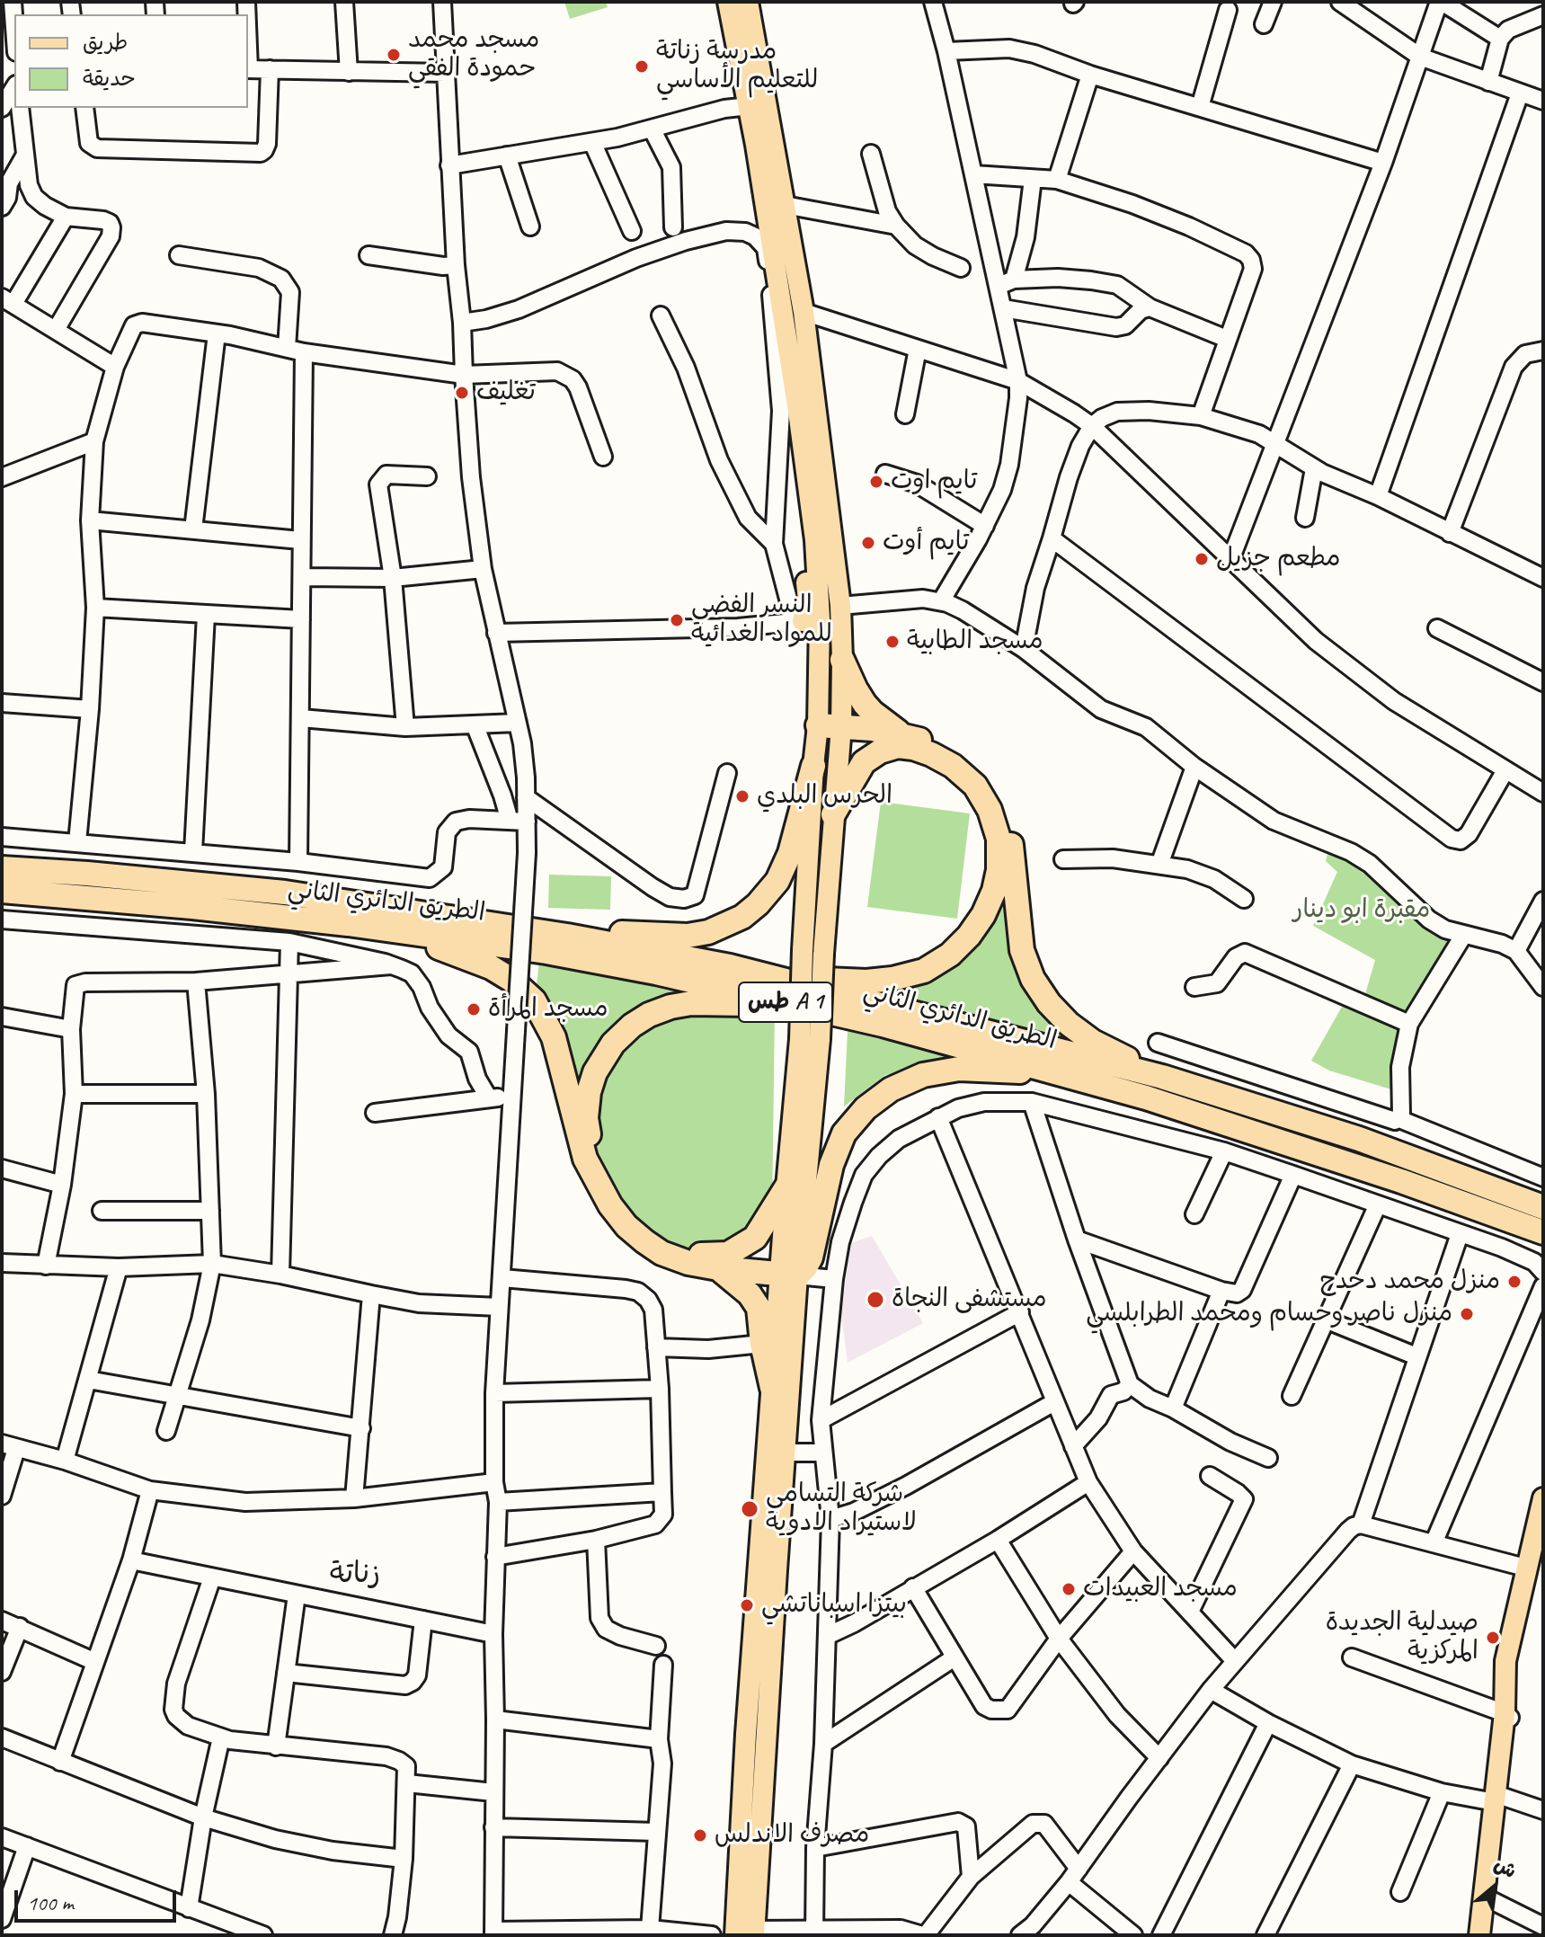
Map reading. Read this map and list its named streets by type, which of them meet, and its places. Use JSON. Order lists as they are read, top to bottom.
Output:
{
  "streets": {
    "highway": ["الطريق الدائري الثاني", "طس A 1"]
  },
  "districts": ["زناتة"],
  "parks": ["مقبرة ابو دينار"],
  "places": [
    "مسجد محمد حمودة الفقي",
    "مدرسة زناتة للتعليم الأساسي",
    "تغليف",
    "تايم اوت",
    "تايم أوت",
    "مطعم جزيل",
    "النسر الفضي للمواد الغدائية",
    "مسجد الطابية",
    "الحرس البلدي",
    "مسجد المرأة",
    "منزل محمد دحدح",
    "مستشفى النجاة",
    "منزل ناصر وحسام ومحمد الطرابلسي",
    "شركة التسامي لاستيراد الادوية",
    "مسجد العبيدات",
    "بيتزا اسباناتشي",
    "صيدلية الجديدة المركزية",
    "مصرف الاندلس"
  ],
  "legend": ["طريق", "حديقة"],
  "scale_bar": "100 m",
  "north": "top right"
}
